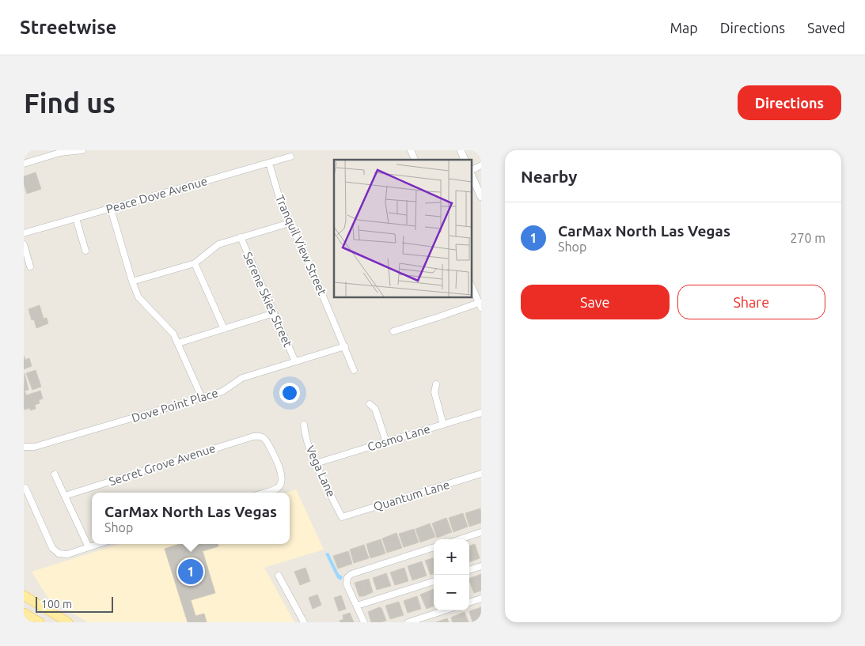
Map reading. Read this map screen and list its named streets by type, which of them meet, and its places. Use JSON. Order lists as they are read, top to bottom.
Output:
{
  "streets": {
    "street": [
      "Peace Dove Avenue",
      "Tranquil View Street",
      "Serene Skies Street",
      "Dove Point Place",
      "Cosmo Lane",
      "Secret Grove Avenue",
      "Vega Lane",
      "Quantum Lane"
    ]
  },
  "crossings": [
    ["Peace Dove Avenue", "Tranquil View Street"],
    ["Tranquil View Street", "Dove Point Place"],
    ["Serene Skies Street", "Dove Point Place"],
    ["Cosmo Lane", "Vega Lane"],
    ["Vega Lane", "Quantum Lane"]
  ],
  "scale_bar": "100 m",
  "page": {
    "header": "Streetwise",
    "nav": ["Map", "Directions", "Saved"],
    "buttons": [
      "Directions",
      ["Save", "Share"]
    ],
    "title": "Find us",
    "heading": "Nearby",
    "list": [
      {
        "mark": "1",
        "name": "CarMax North Las Vegas",
        "note": "Shop",
        "value": "270 m"
      }
    ],
    "popup": ["CarMax North Las Vegas", "Shop"],
    "map_buttons": ["+", "−"],
    "pins": "1",
    "scale": "100 m"
  }
}
